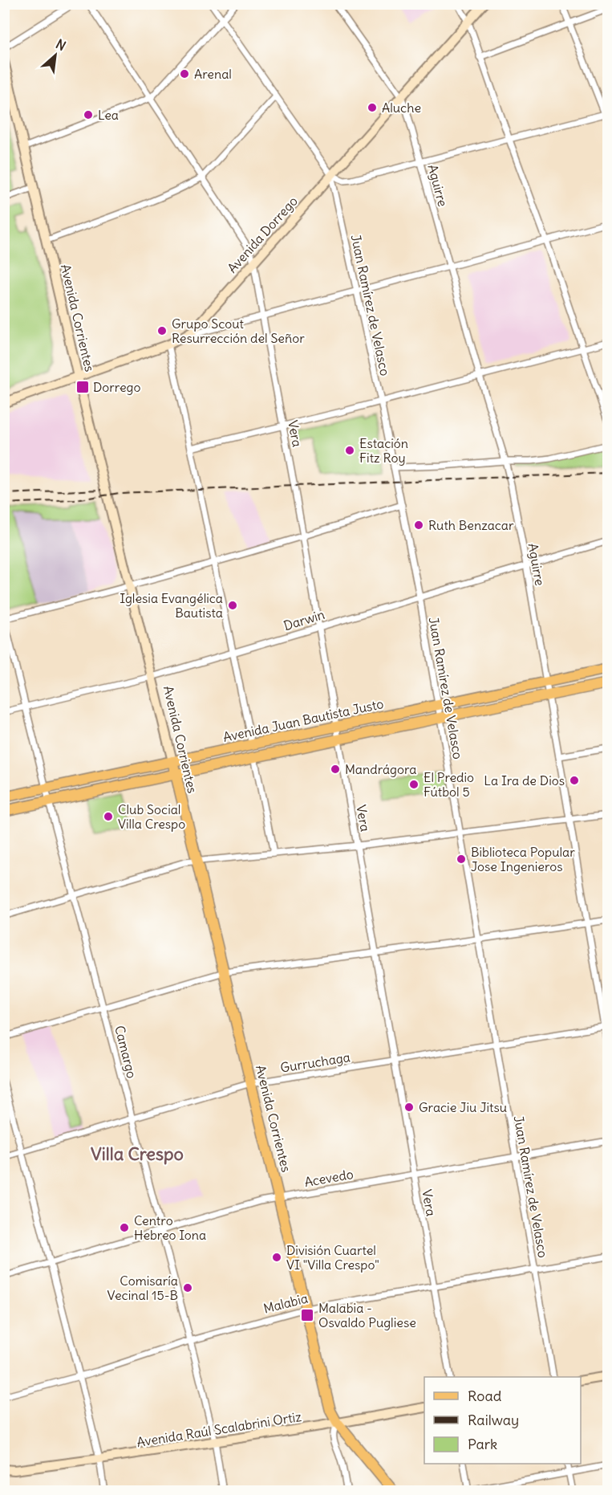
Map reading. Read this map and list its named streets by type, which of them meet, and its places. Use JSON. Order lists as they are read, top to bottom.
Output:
{
  "streets": {
    "main road": [
      "Avenida Dorrego",
      "Avenida Corrientes",
      "Avenida Juan Bautista Justo",
      "Avenida Raúl Scalabrini Ortiz"
    ],
    "street": [
      "Aguirre",
      "Juan Ramírez de Velasco",
      "Vera",
      "Darwin",
      "Camargo",
      "Gurruchaga",
      "Acevedo",
      "Malabia"
    ]
  },
  "crossings": [
    ["Aguirre", "Avenida Dorrego"],
    ["Aguirre", "Darwin"],
    ["Aguirre", "Avenida Juan Bautista Justo"],
    ["Aguirre", "Gurruchaga"],
    ["Avenida Dorrego", "Juan Ramírez de Velasco"],
    ["Avenida Dorrego", "Avenida Corrientes"],
    ["Avenida Dorrego", "Vera"],
    ["Juan Ramírez de Velasco", "Darwin"],
    ["Juan Ramírez de Velasco", "Avenida Juan Bautista Justo"],
    ["Juan Ramírez de Velasco", "Gurruchaga"],
    ["Juan Ramírez de Velasco", "Acevedo"],
    ["Juan Ramírez de Velasco", "Malabia"],
    ["Avenida Corrientes", "Darwin"],
    ["Avenida Corrientes", "Avenida Juan Bautista Justo"],
    ["Avenida Corrientes", "Gurruchaga"],
    ["Avenida Corrientes", "Acevedo"],
    ["Avenida Corrientes", "Malabia"],
    ["Avenida Corrientes", "Avenida Raúl Scalabrini Ortiz"],
    ["Vera", "Darwin"],
    ["Vera", "Avenida Juan Bautista Justo"],
    ["Vera", "Gurruchaga"],
    ["Vera", "Acevedo"],
    ["Vera", "Malabia"],
    ["Darwin", "Camargo"],
    ["Avenida Juan Bautista Justo", "Camargo"],
    ["Camargo", "Gurruchaga"],
    ["Camargo", "Acevedo"],
    ["Camargo", "Malabia"],
    ["Camargo", "Avenida Raúl Scalabrini Ortiz"]
  ],
  "districts": ["Villa Crespo"],
  "places": {
    "other": [
      "Arenal",
      "Aluche",
      "Lea",
      "Grupo Scout Resurrección del Señor",
      "Estación Fitz Roy",
      "Ruth Benzacar",
      "Iglesia Evangélica Bautista",
      "Mandrágora",
      "La Ira de Dios",
      "El Predio Fútbol 5",
      "Club Social Villa Crespo",
      "Biblioteca Popular Jose Ingenieros",
      "Gracie Jiu Jitsu",
      "Centro Hebreo Iona",
      "División Cuartel VI \"Villa Crespo\"",
      "Comisaría Vecinal 15-B"
    ],
    "transit": ["Dorrego", "Malabia - Osvaldo Pugliese"]
  },
  "legend": ["Road", "Railway", "Park"],
  "north": "top right"
}
